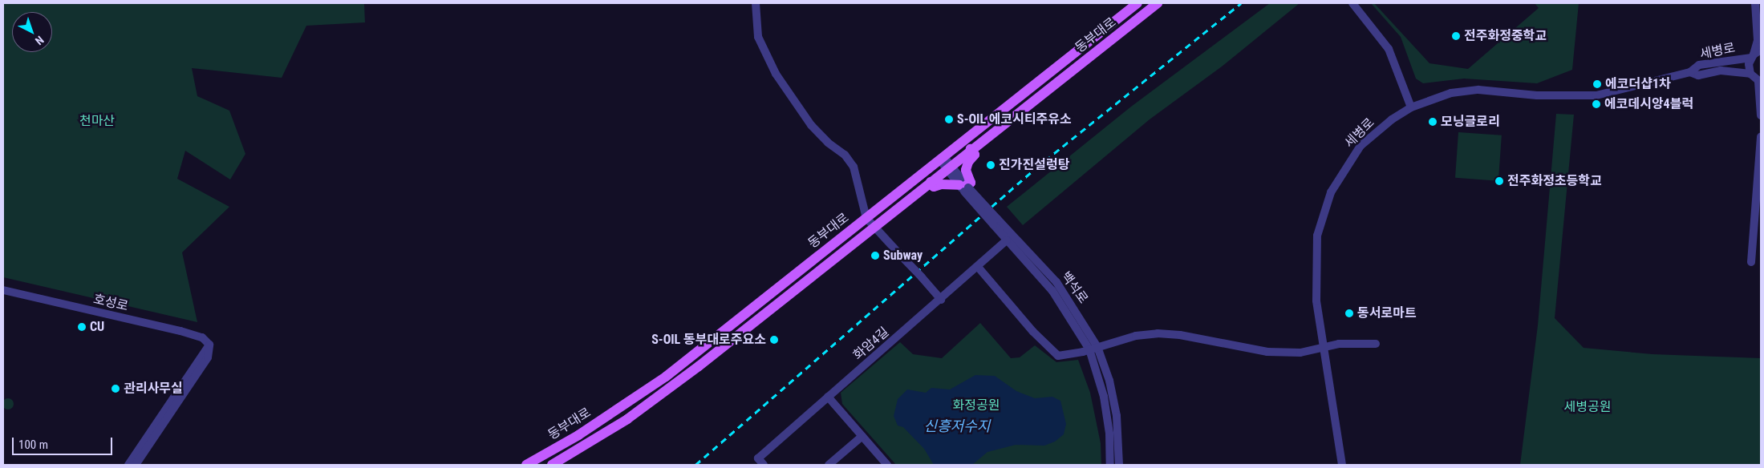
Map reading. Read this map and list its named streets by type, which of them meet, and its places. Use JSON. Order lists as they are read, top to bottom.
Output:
{
  "streets": {
    "main road": ["동부대로"],
    "street": [
      "세병로",
      "백석로",
      "호성로",
      "화암4길"
    ]
  },
  "crossings": [
    ["동부대로", "백석로"],
    ["백석로", "화암4길"]
  ],
  "water": ["신흥저수지"],
  "parks": ["천마산", "화정공원", "세병공원"],
  "places": [
    "전주화정중학교",
    "에코더샵1차",
    "에코데시앙4블럭",
    "S-OIL 에코시티주유소",
    "모닝글로리",
    "진가진설렁탕",
    "전주화정초등학교",
    "Subway",
    "동서로마트",
    "CU",
    "S-OIL 동부대로주요소",
    "관리사무실"
  ],
  "scale_bar": "100 m",
  "north": "bottom right"
}
